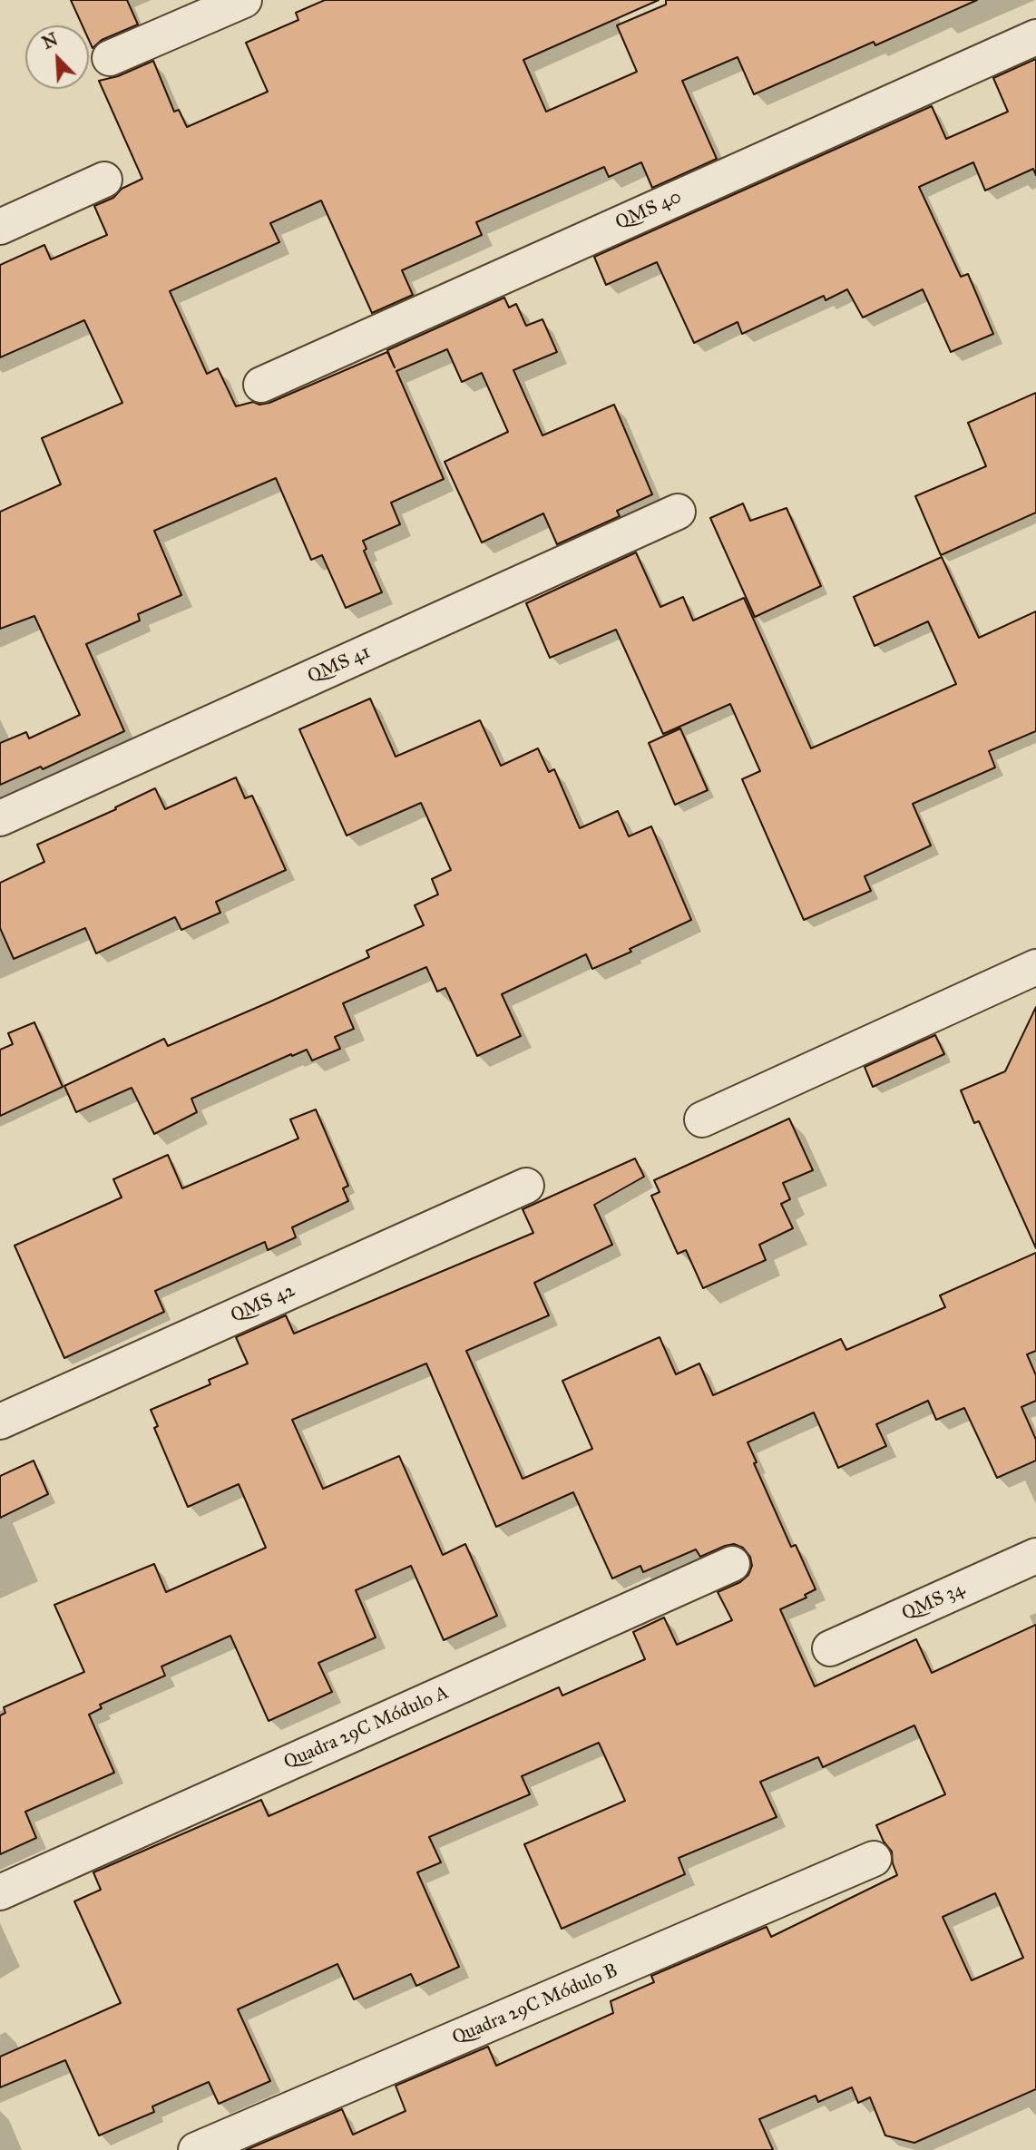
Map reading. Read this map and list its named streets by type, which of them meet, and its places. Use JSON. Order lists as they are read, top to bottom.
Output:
{
  "streets": {
    "street": [
      "QMS 40",
      "QMS 41",
      "QMS 42",
      "QMS 34",
      "Quadra 29C Módulo A",
      "Quadra 29C Módulo B"
    ]
  },
  "north": "top left"
}
